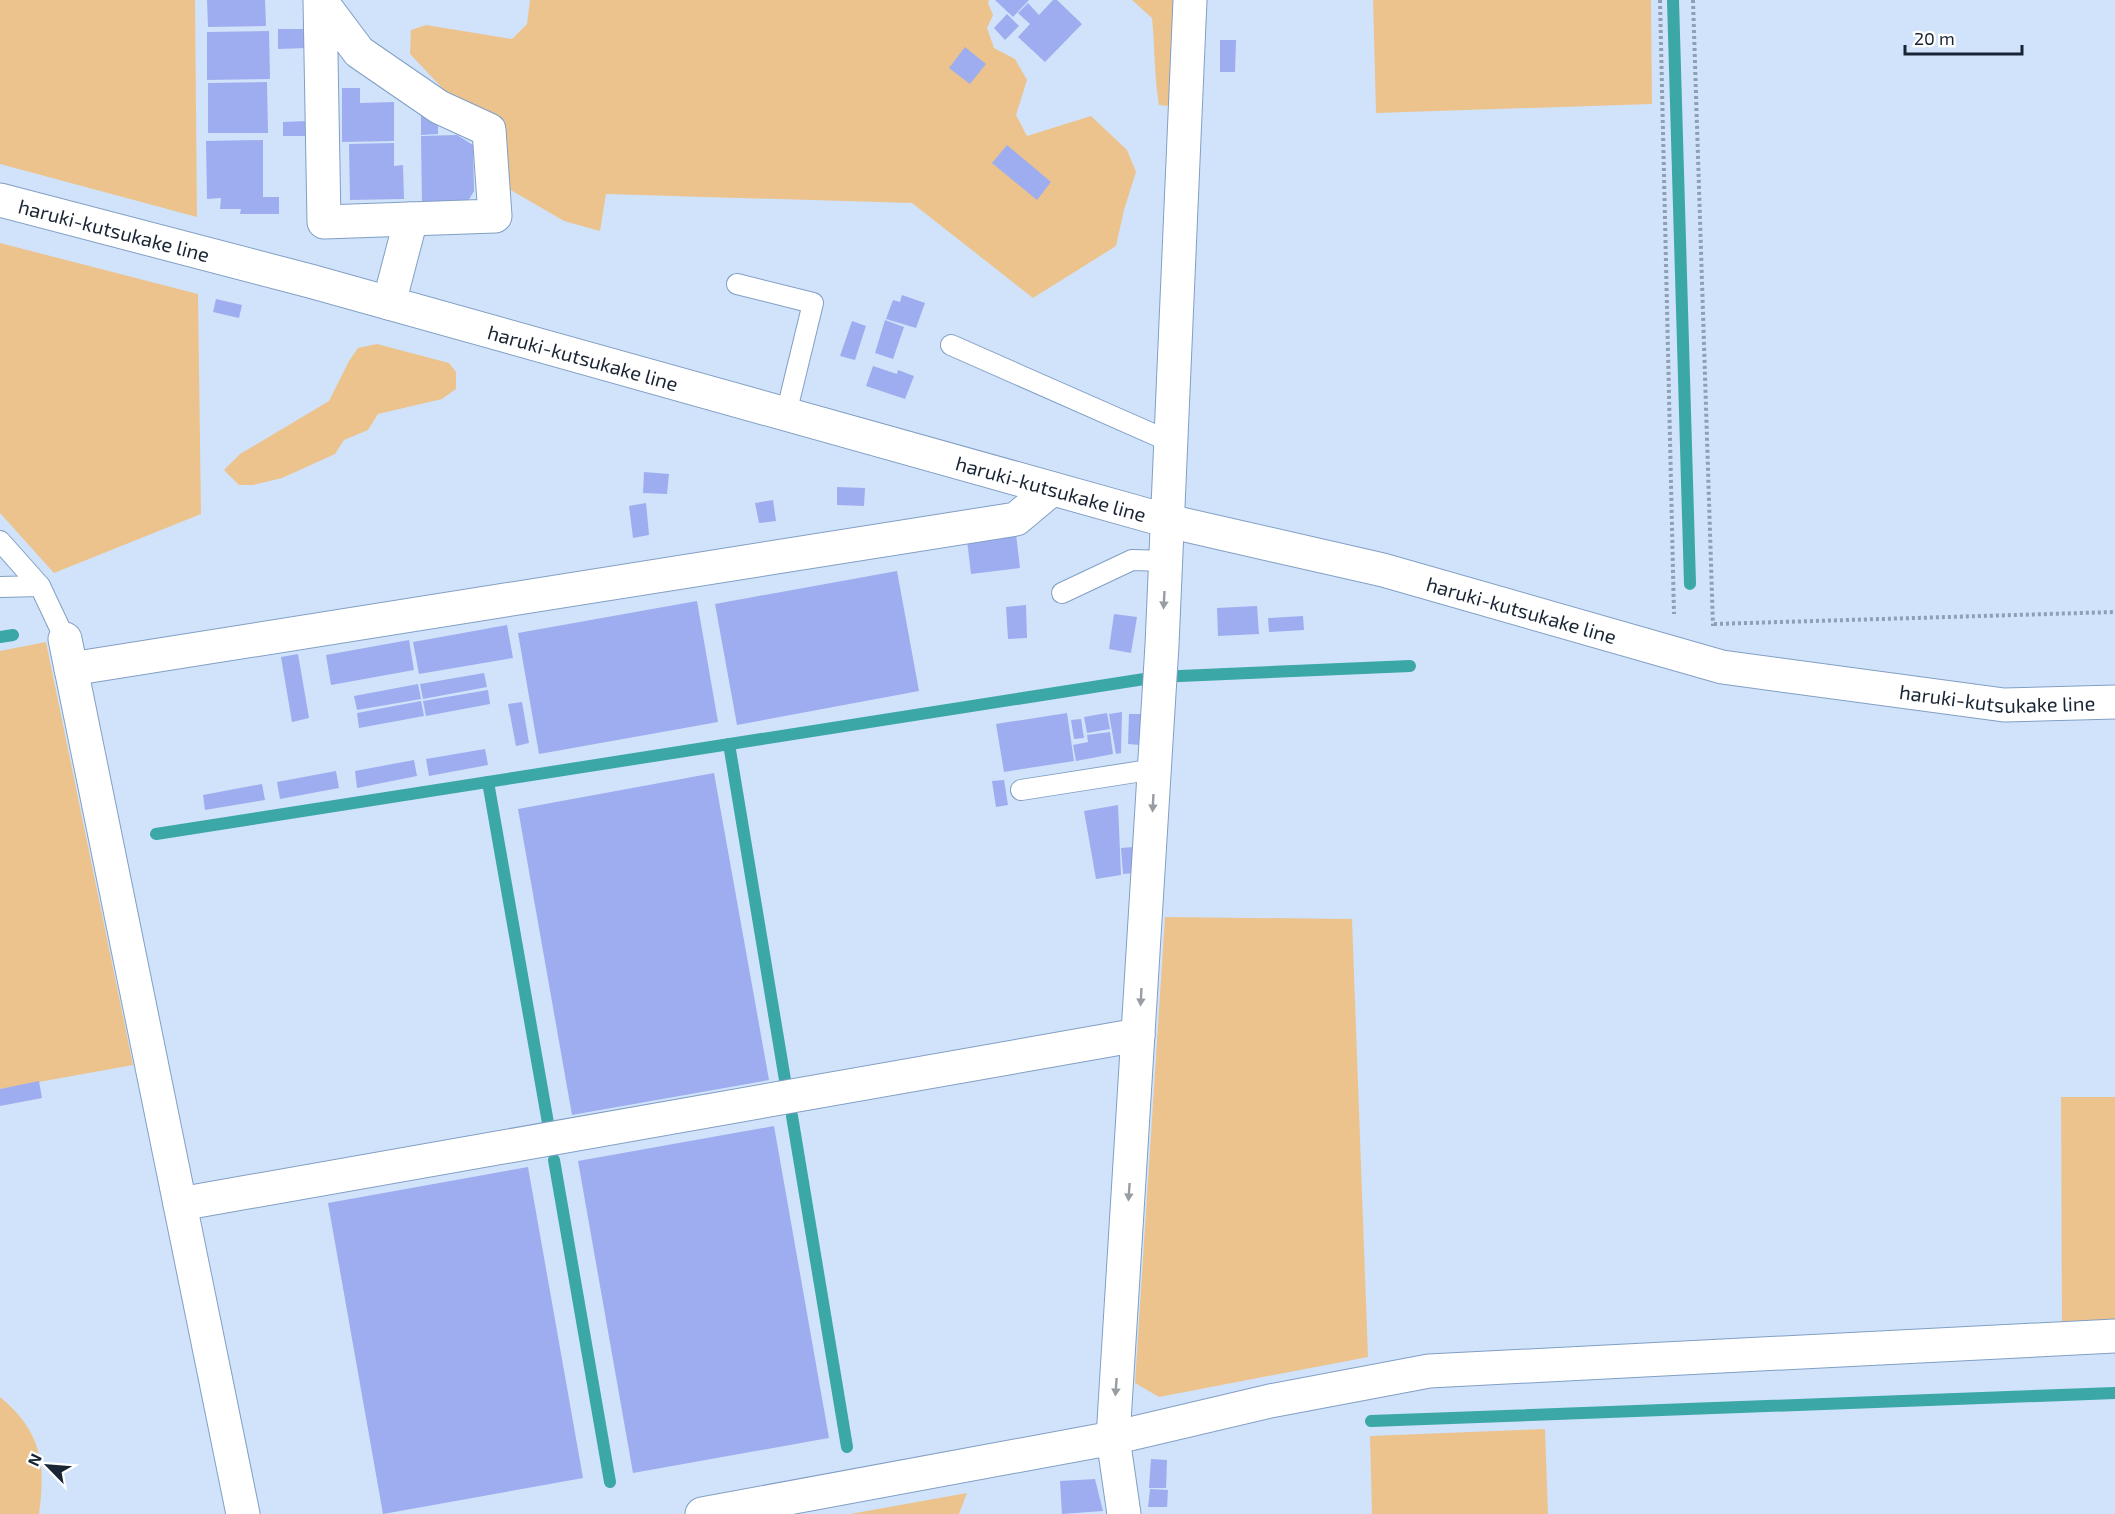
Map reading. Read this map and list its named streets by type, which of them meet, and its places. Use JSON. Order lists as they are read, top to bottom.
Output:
{
  "streets": {
    "street": ["haruki-kutsukake line"]
  },
  "scale_bar": "20 m",
  "north": "top left"
}
